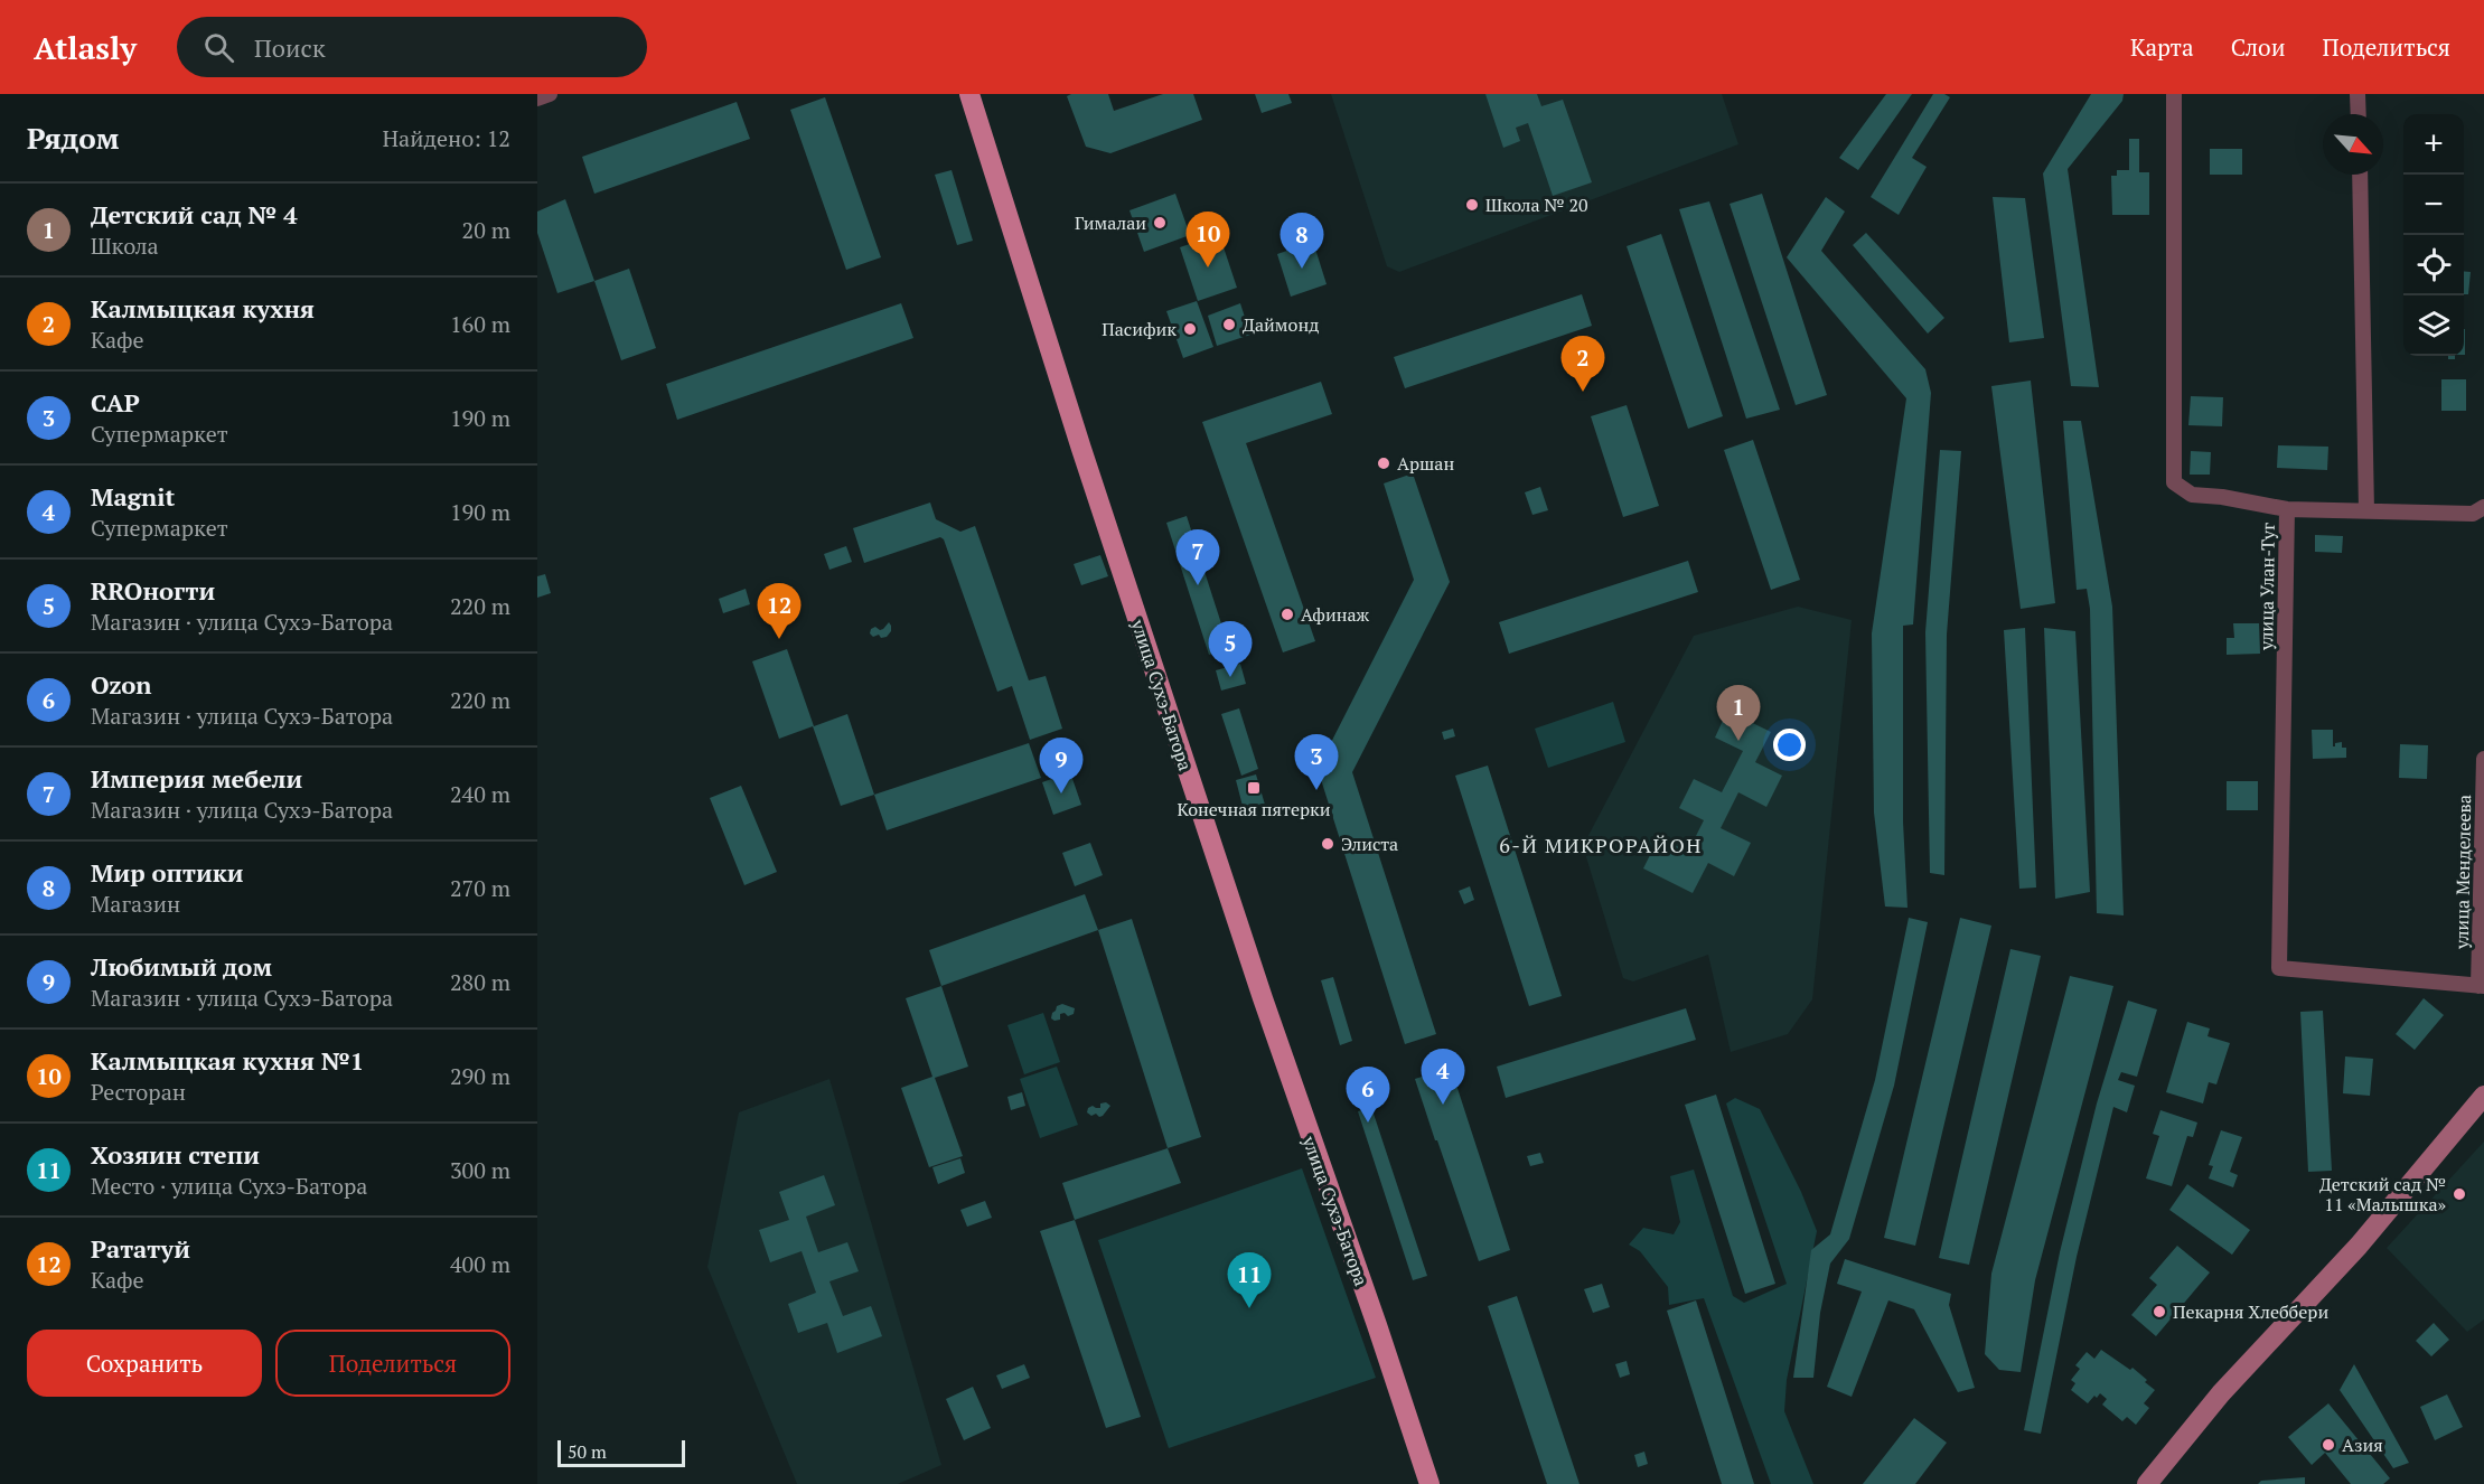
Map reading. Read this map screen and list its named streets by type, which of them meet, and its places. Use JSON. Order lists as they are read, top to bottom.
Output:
{
  "streets": {
    "main road": ["улица Сухэ-Батора"],
    "street": ["улица Улан-Туг", "улица Менделеева"]
  },
  "crossings": [
    ["улица Улан-Туг", "улица Менделеева"]
  ],
  "districts": ["6-Й МИКРОРАЙОН"],
  "places": {
    "other": [
      "Школа № 20",
      "Гималаи",
      "Даймонд",
      "Пасифик",
      "Аршан",
      "Афинаж",
      "Элиста",
      "Детский сад № 11 «Малышка»",
      "Пекарня Хлеббери",
      "Азия"
    ],
    "transit": ["Конечная пятерки"]
  },
  "scale_bar": "50 m",
  "north": "bottom right",
  "page": {
    "header": "Atlasly",
    "search": "Поиск",
    "nav": ["Карта", "Слои", "Поделиться"],
    "heading": ["Рядом", "Найдено: 12"],
    "map_buttons": ["+", "−"],
    "list": [
      {
        "mark": "1",
        "name": "Детский сад № 4",
        "note": "Школа",
        "value": "20 m"
      },
      {
        "mark": "2",
        "name": "Калмыцкая кухня",
        "note": "Кафе",
        "value": "160 m"
      },
      {
        "mark": "3",
        "name": "САР",
        "note": "Супермаркет",
        "value": "190 m"
      },
      {
        "mark": "4",
        "name": "Magnit",
        "note": "Супермаркет",
        "value": "190 m"
      },
      {
        "mark": "5",
        "name": "RROногти",
        "note": "Магазин · улица Сухэ-Батора",
        "value": "220 m"
      },
      {
        "mark": "6",
        "name": "Ozon",
        "note": "Магазин · улица Сухэ-Батора",
        "value": "220 m"
      },
      {
        "mark": "7",
        "name": "Империя мебели",
        "note": "Магазин · улица Сухэ-Батора",
        "value": "240 m"
      },
      {
        "mark": "8",
        "name": "Мир оптики",
        "note": "Магазин",
        "value": "270 m"
      },
      {
        "mark": "9",
        "name": "Любимый дом",
        "note": "Магазин · улица Сухэ-Батора",
        "value": "280 m"
      },
      {
        "mark": "10",
        "name": "Калмыцкая кухня №1",
        "note": "Ресторан",
        "value": "290 m"
      },
      {
        "mark": "11",
        "name": "Хозяин степи",
        "note": "Место · улица Сухэ-Батора",
        "value": "300 m"
      },
      {
        "mark": "12",
        "name": "Рататуй",
        "note": "Кафе",
        "value": "400 m"
      }
    ],
    "pins": [
      "10",
      "8",
      "2",
      "7",
      "12",
      "5",
      "1",
      "3",
      "9",
      "4",
      "6",
      "11"
    ],
    "buttons": ["Сохранить", "Поделиться"],
    "scale": "50 m"
  }
}
